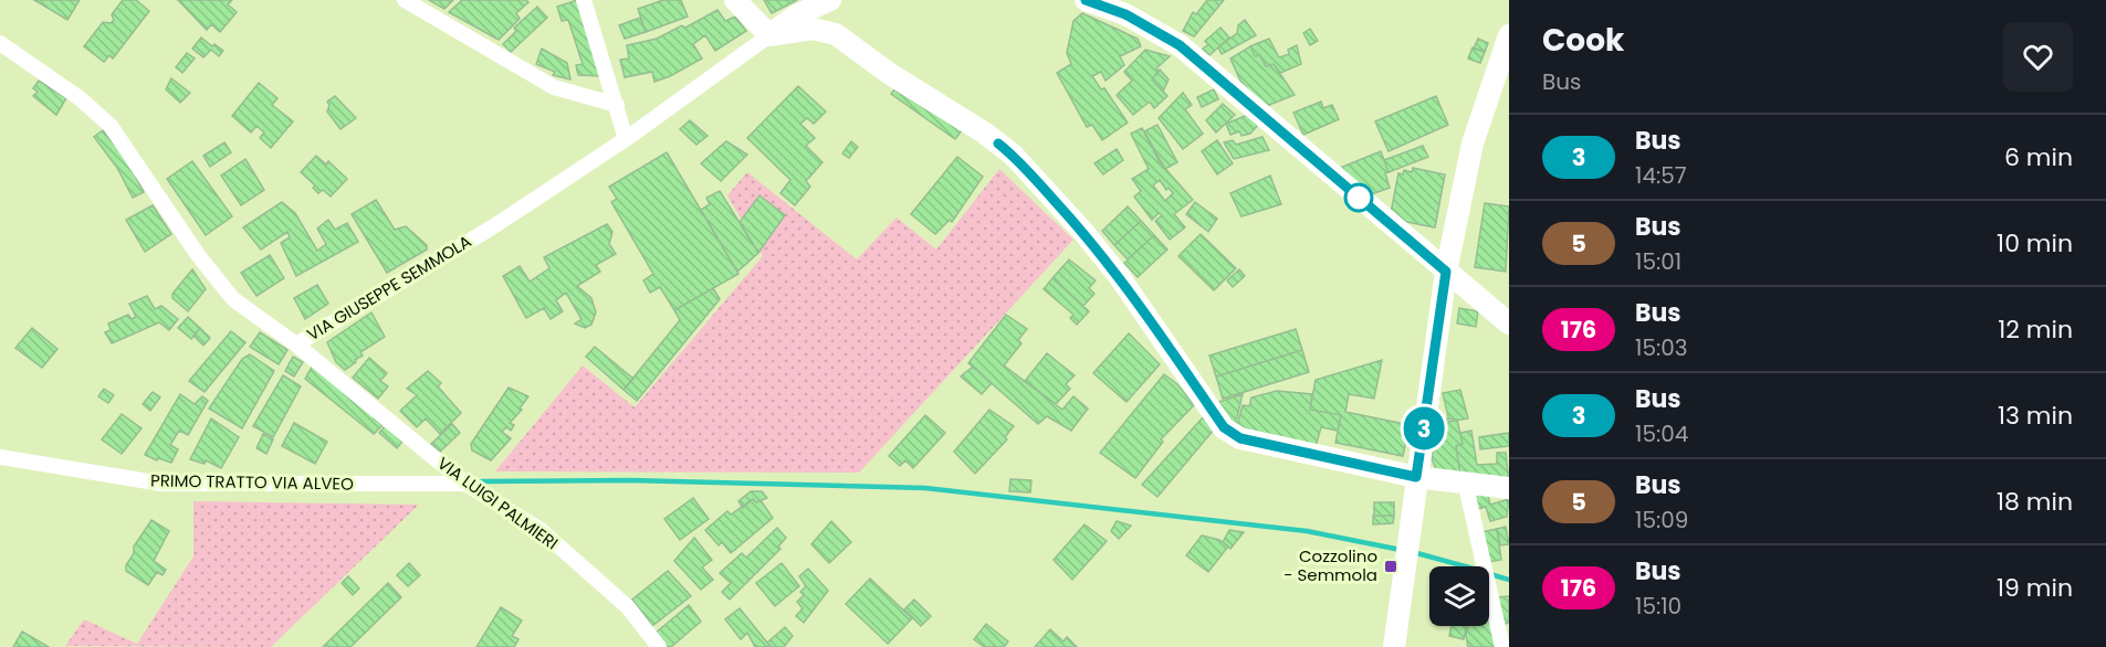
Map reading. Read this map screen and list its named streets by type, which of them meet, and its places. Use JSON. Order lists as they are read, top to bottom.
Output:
{
  "streets": {
    "street": ["VIA GIUSEPPE SEMMOLA", "PRIMO TRATTO VIA ALVEO", "VIA LUIGI PALMIERI"]
  },
  "crossings": [
    ["VIA GIUSEPPE SEMMOLA", "VIA LUIGI PALMIERI"],
    ["PRIMO TRATTO VIA ALVEO", "VIA LUIGI PALMIERI"]
  ],
  "places": {
    "transit": ["Cozzolino - Semmola"]
  },
  "lines": ["bus line 3"],
  "page": {
    "on_map": "3",
    "heading": ["Cook", "Bus"],
    "list": [
      {
        "mark": "3",
        "name": "Bus",
        "note": "14:57",
        "value": "6 min"
      },
      {
        "mark": "5",
        "name": "Bus",
        "note": "15:01",
        "value": "10 min"
      },
      {
        "mark": "176",
        "name": "Bus",
        "note": "15:03",
        "value": "12 min"
      },
      {
        "mark": "3",
        "name": "Bus",
        "note": "15:04",
        "value": "13 min"
      },
      {
        "mark": "5",
        "name": "Bus",
        "note": "15:09",
        "value": "18 min"
      },
      {
        "mark": "176",
        "name": "Bus",
        "note": "15:10",
        "value": "19 min"
      }
    ]
  }
}
